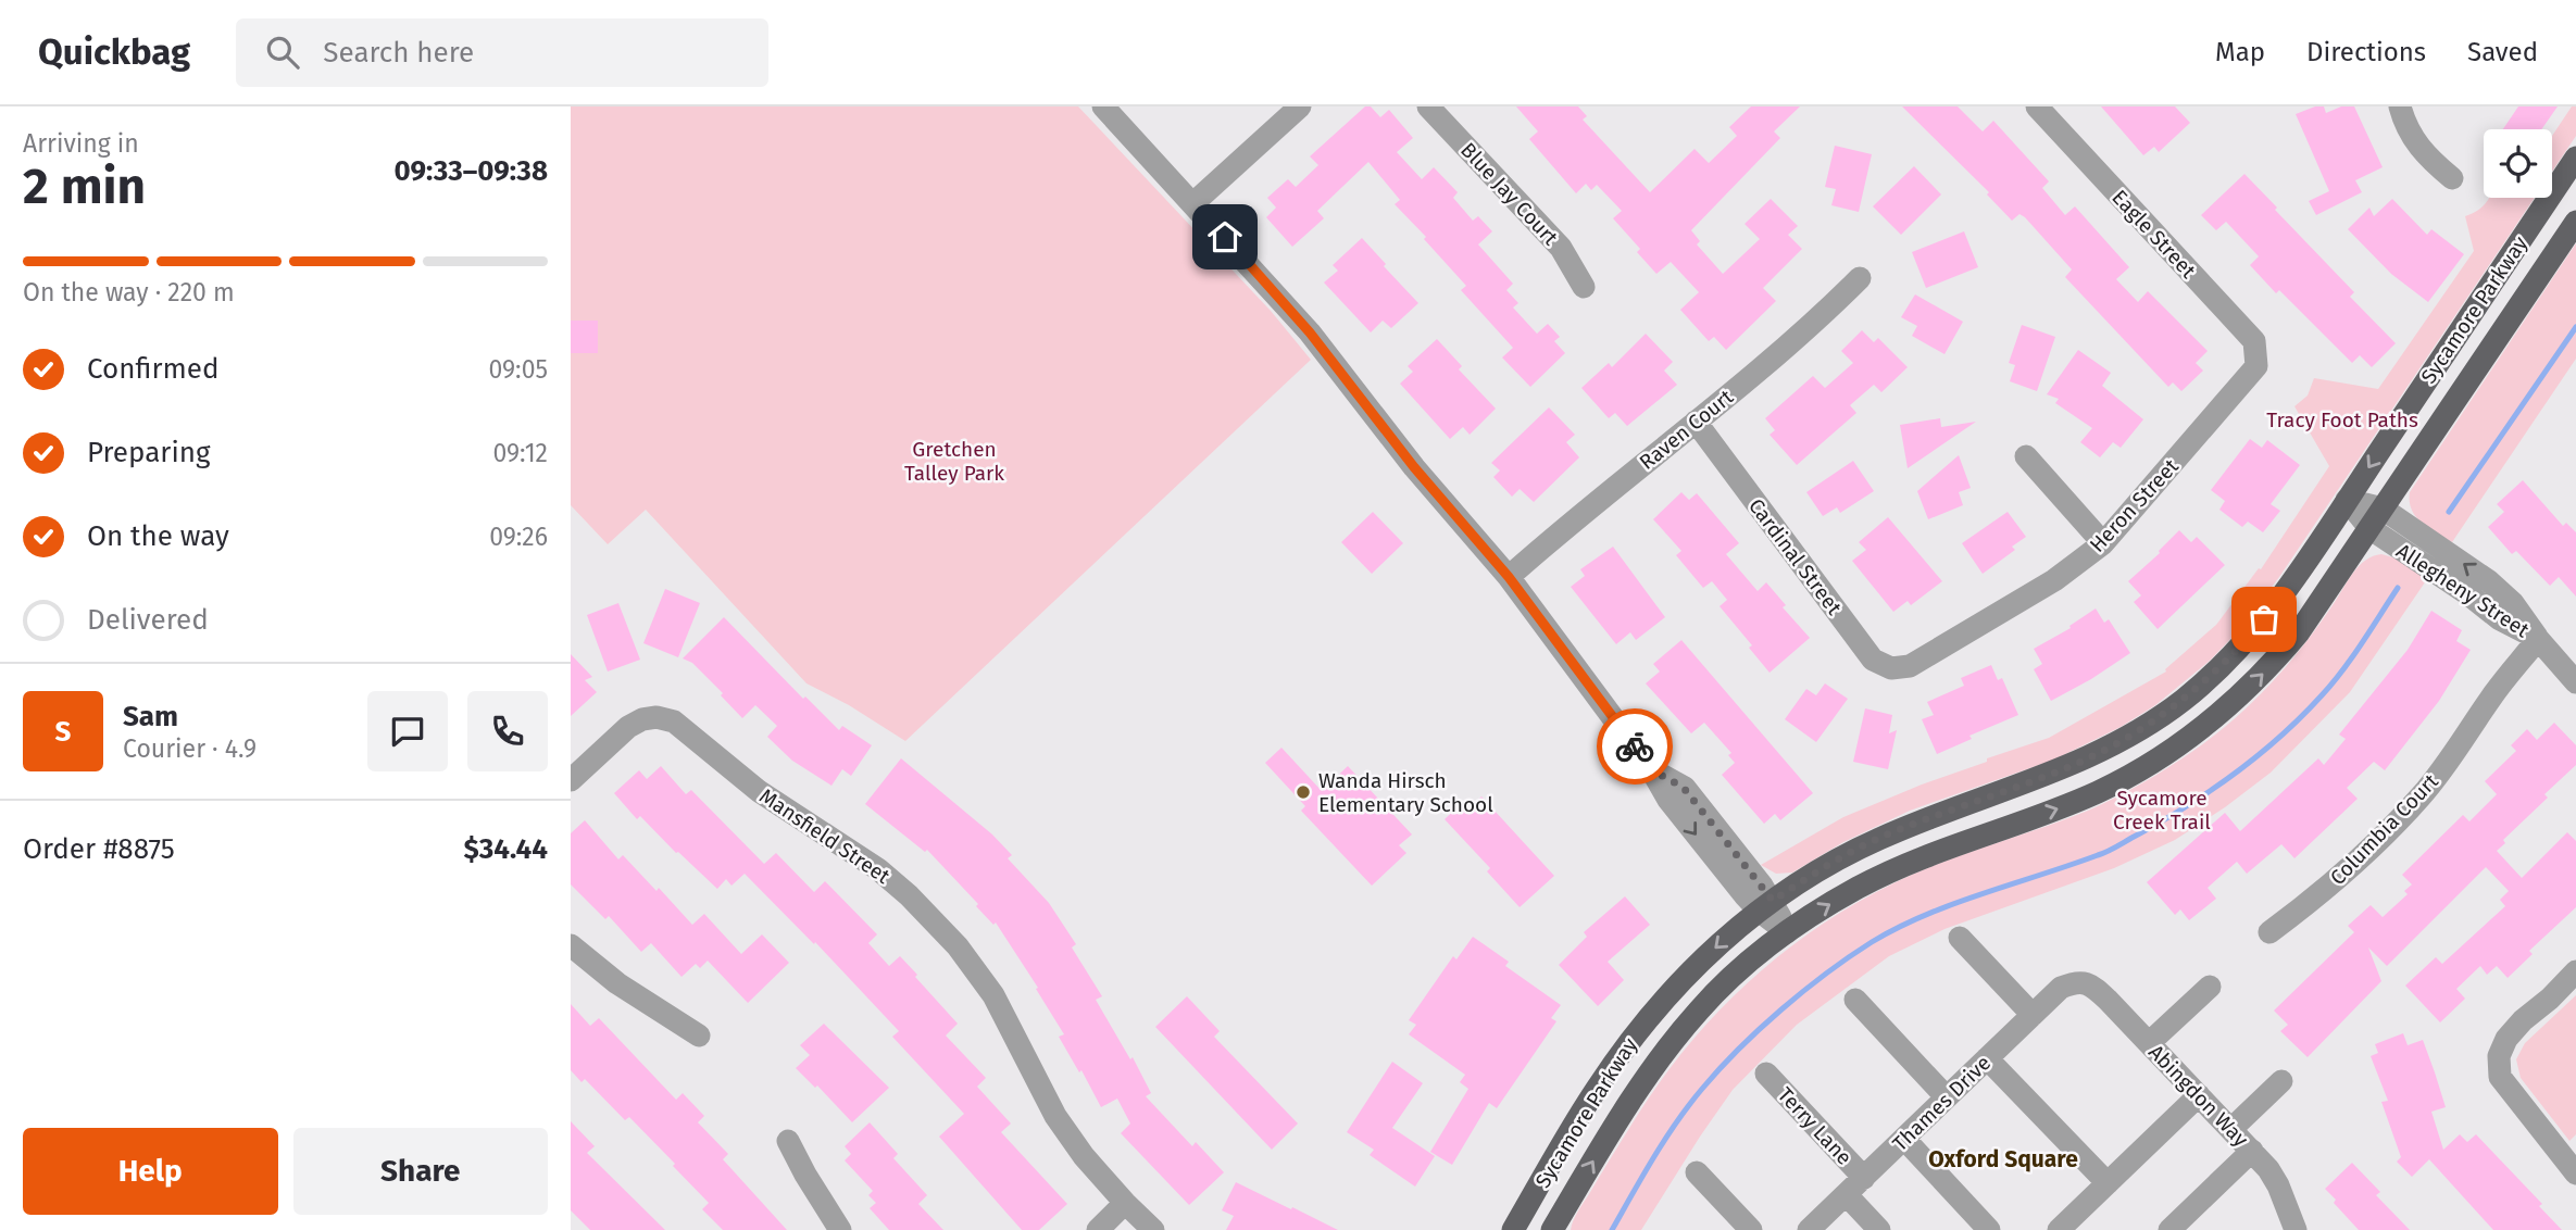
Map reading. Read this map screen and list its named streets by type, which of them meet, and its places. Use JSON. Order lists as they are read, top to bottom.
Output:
{
  "streets": {
    "main road": ["Sycamore Parkway"],
    "street": [
      "Blue Jay Court",
      "Eagle Street",
      "Raven Court",
      "Heron Street",
      "Cardinal Street",
      "Allegheny Street",
      "Columbia Court",
      "Mansfield Street",
      "Abingdon Way",
      "Thames Drive",
      "Terry Lane"
    ]
  },
  "crossings": [
    ["Eagle Street", "Heron Street"],
    ["Sycamore Parkway", "Allegheny Street"],
    ["Raven Court", "Cardinal Street"],
    ["Heron Street", "Cardinal Street"],
    ["Allegheny Street", "Columbia Court"],
    ["Abingdon Way", "Thames Drive"],
    ["Thames Drive", "Terry Lane"]
  ],
  "districts": ["Oxford Square"],
  "parks": ["Tracy Foot Paths", "Gretchen Talley Park", "Sycamore Creek Trail"],
  "places": ["Wanda Hirsch Elementary School"],
  "page": {
    "header": "Quickbag",
    "search": "Search here",
    "nav": ["Map", "Directions", "Saved"],
    "heading": ["2 min", "Arriving in", "09:33–09:38"],
    "panel": [
      "Sam",
      "Courier · 4.9",
      "Order #8875",
      "$34.44"
    ],
    "bar": "On the way · 220 m",
    "list": [
      ["Confirmed", "09:05"],
      ["Preparing", "09:12"],
      ["On the way", "09:26"],
      "Delivered"
    ],
    "round": "S",
    "buttons": ["Help", "Share"]
  }
}
